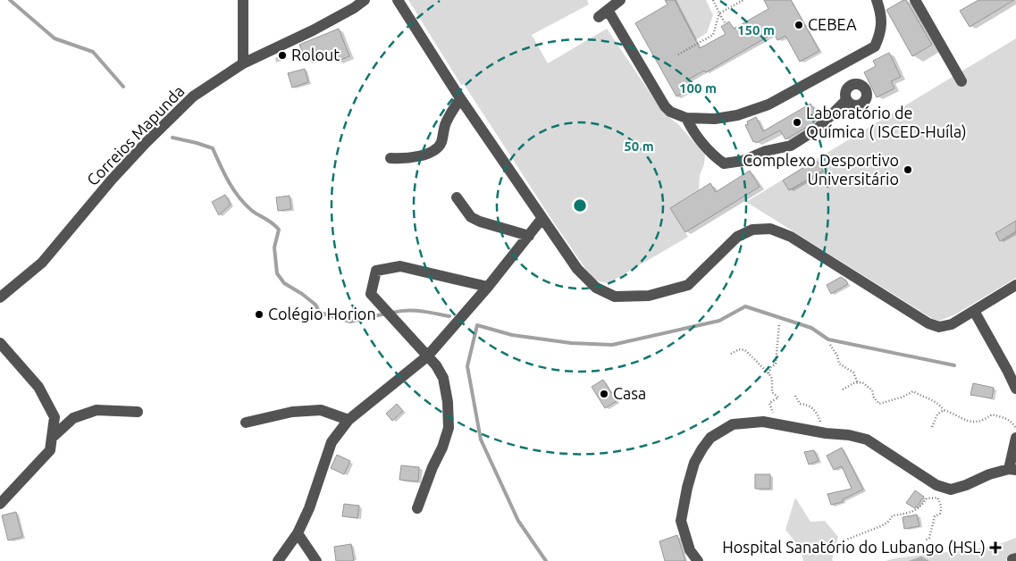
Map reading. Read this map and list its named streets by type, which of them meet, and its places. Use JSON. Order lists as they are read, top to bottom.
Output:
{
  "streets": {
    "street": ["Correios Mapunda"]
  },
  "places": {
    "other": [
      "CEBEA",
      "Rolout",
      "Laboratório de Química ( ISCED-Huíla)",
      "Complexo Desportivo Universitário",
      "Colégio Horion",
      "Casa"
    ],
    "health": ["Hospital Sanatório do Lubango (HSL)"]
  },
  "rings": ["150 m", "100 m", "50 m"]
}
